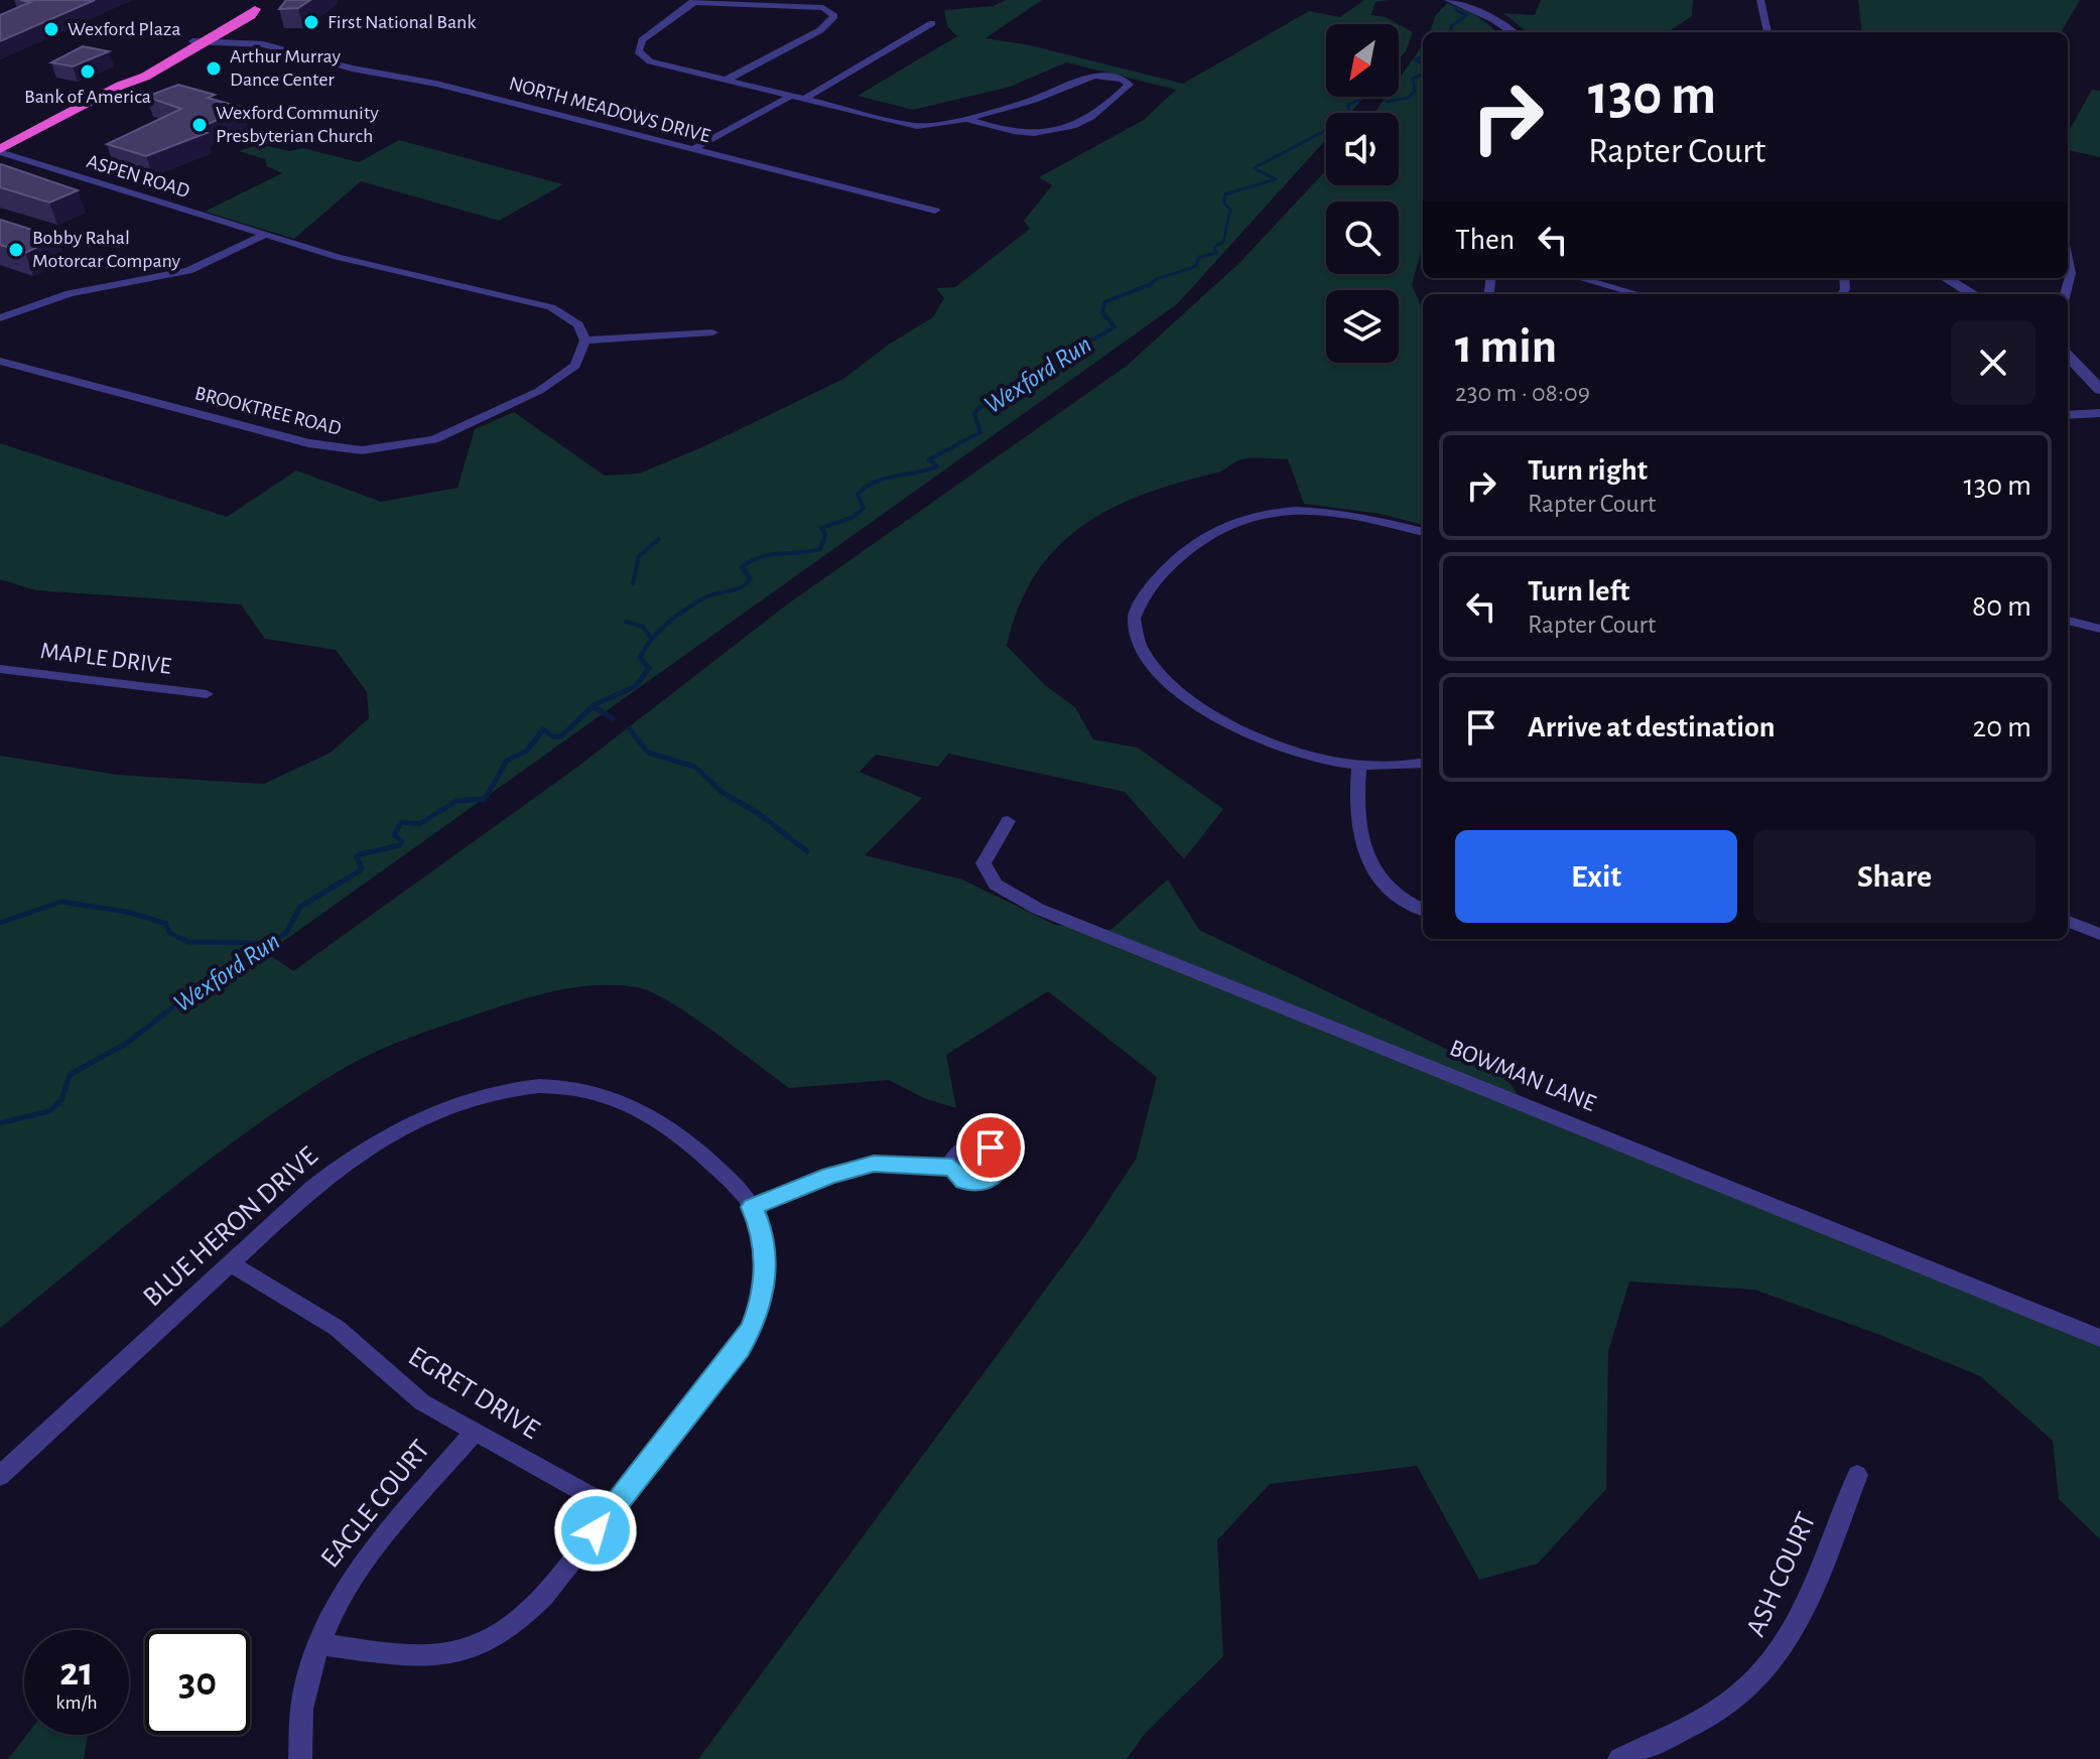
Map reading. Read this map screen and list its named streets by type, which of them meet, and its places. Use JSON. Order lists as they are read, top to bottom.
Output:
{
  "streets": {
    "street": [
      "NORTH MEADOWS DRIVE",
      "ASPEN ROAD",
      "BROOKTREE ROAD",
      "MAPLE DRIVE",
      "BOWMAN LANE",
      "BLUE HERON DRIVE",
      "EGRET DRIVE",
      "EAGLE COURT",
      "ASH COURT"
    ]
  },
  "crossings": [
    ["BLUE HERON DRIVE", "EGRET DRIVE"],
    ["BLUE HERON DRIVE", "EAGLE COURT"],
    ["EGRET DRIVE", "EAGLE COURT"]
  ],
  "water": ["Wexford Run"],
  "places": [
    "First National Bank",
    "Wexford Plaza",
    "Arthur Murray Dance Center",
    "Bank of America",
    "Wexford Community Presbyterian Church",
    "Bobby Rahal Motorcar Company"
  ],
  "north": "bottom left",
  "page": {
    "turn": ["130 m", "Rapter Court"],
    "then": "Then",
    "heading": ["1 min", "230 m · 08:09"],
    "list": [
      {
        "name": "Turn right",
        "note": "Rapter Court",
        "value": "130 m"
      },
      {
        "name": "Turn left",
        "note": "Rapter Court",
        "value": "80 m"
      },
      {
        "name": "Arrive at destination",
        "value": "20 m"
      }
    ],
    "buttons": ["Exit", "Share"],
    "speed": "21 km/h",
    "limit": "30"
  }
}
